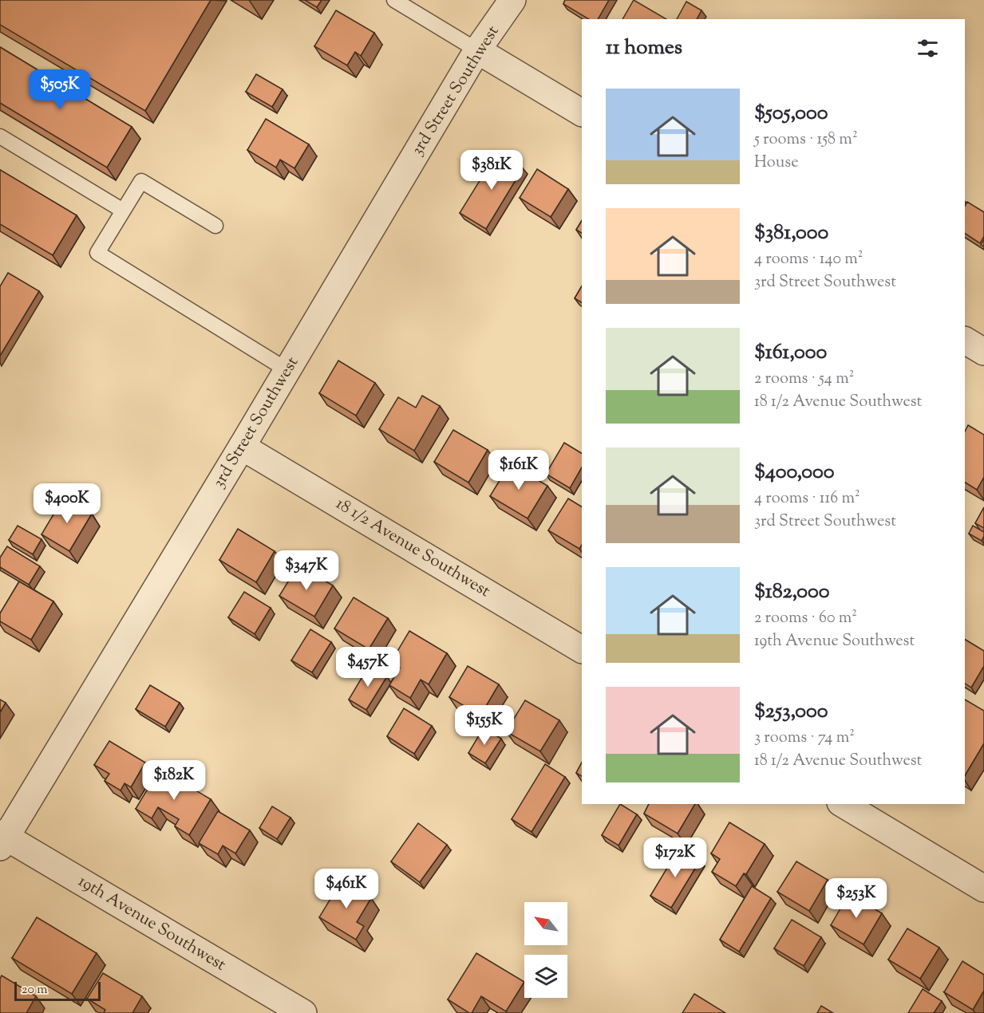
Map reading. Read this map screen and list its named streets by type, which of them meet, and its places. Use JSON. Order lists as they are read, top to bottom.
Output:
{
  "streets": {
    "street": ["3rd Street Southwest", "18 1/2 Avenue Southwest", "19th Avenue Southwest"]
  },
  "crossings": [
    ["3rd Street Southwest", "18 1/2 Avenue Southwest"],
    ["3rd Street Southwest", "19th Avenue Southwest"]
  ],
  "scale_bar": "20 m",
  "north": "top left",
  "page": {
    "heading": "11 homes",
    "price": [
      "$505K",
      "$381K",
      "$161K",
      "$400K",
      "$347K",
      "$457K",
      "$155K",
      "$182K",
      "$172K",
      "$461K",
      "$253K"
    ],
    "list": [
      {
        "name": "$505,000",
        "note": "5 rooms · 158 m² · House"
      },
      {
        "name": "$381,000",
        "note": "4 rooms · 140 m² · 3rd Street Southwest"
      },
      {
        "name": "$161,000",
        "note": "2 rooms · 54 m² · 18 1/2 Avenue Southwest"
      },
      {
        "name": "$400,000",
        "note": "4 rooms · 116 m² · 3rd Street Southwest"
      },
      {
        "name": "$182,000",
        "note": "2 rooms · 60 m² · 19th Avenue Southwest"
      },
      {
        "name": "$253,000",
        "note": "3 rooms · 74 m² · 18 1/2 Avenue Southwest"
      }
    ],
    "scale": "20 m"
  }
}
